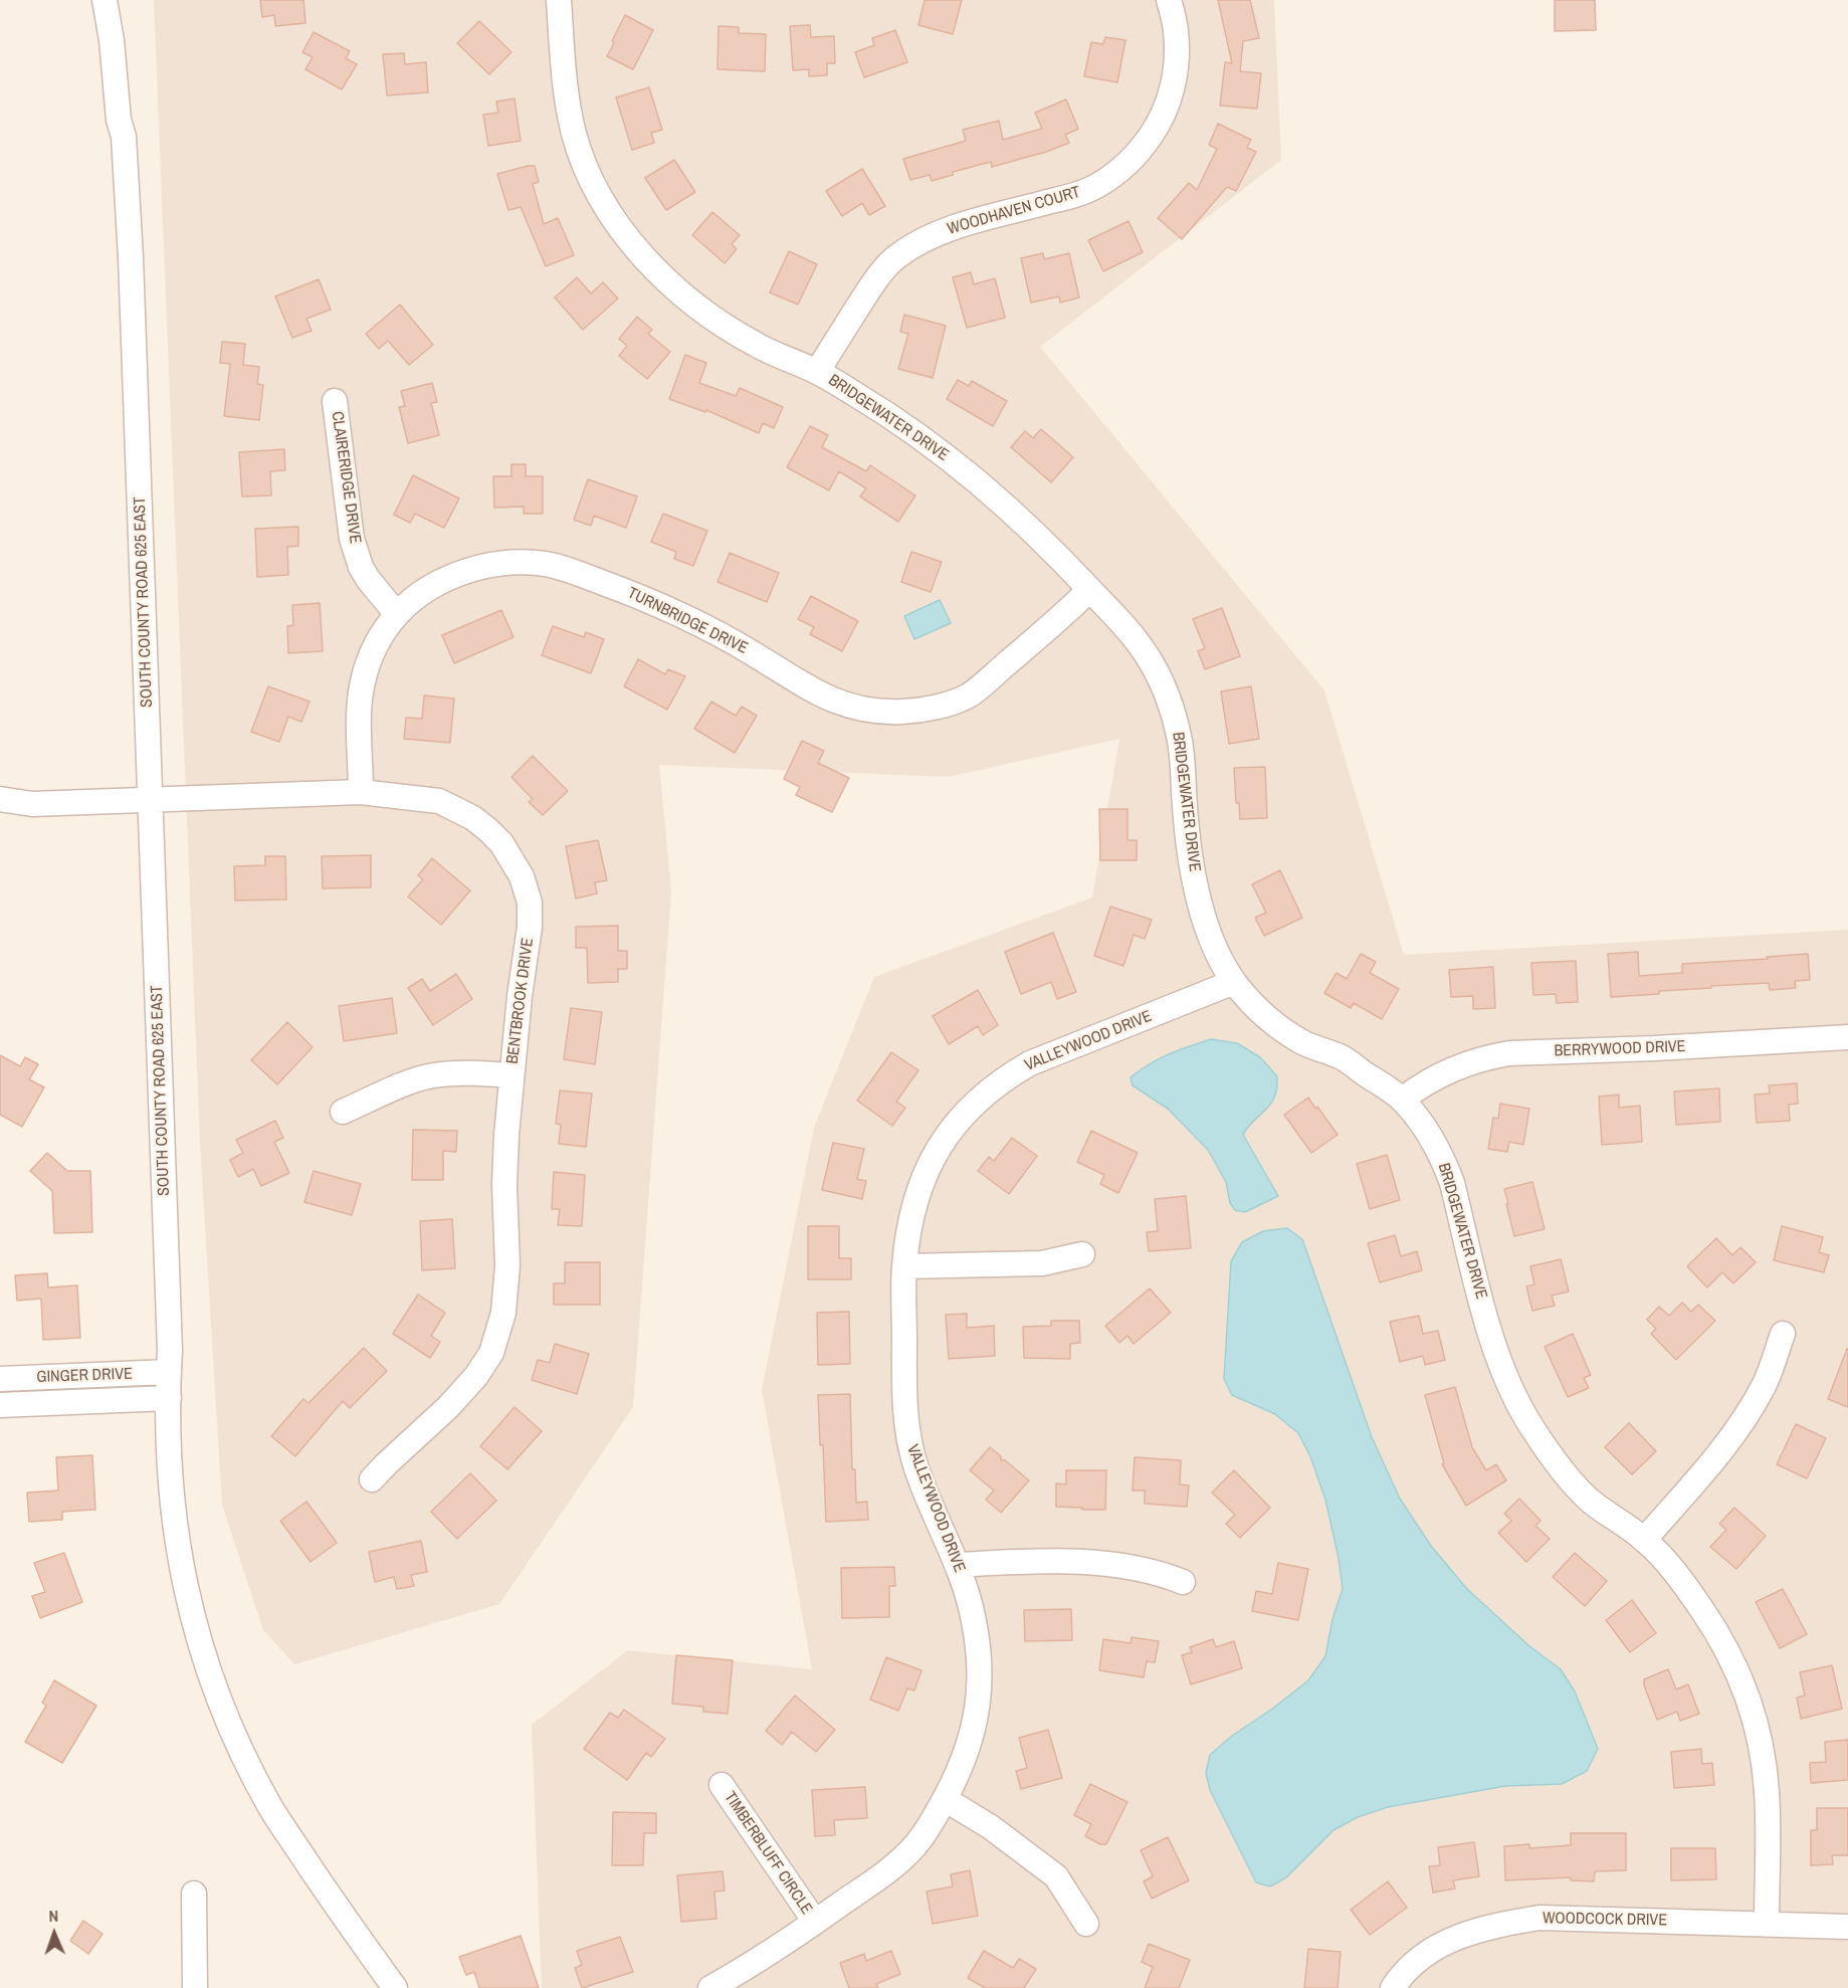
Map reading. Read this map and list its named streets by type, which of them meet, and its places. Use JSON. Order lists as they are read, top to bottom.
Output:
{
  "streets": {
    "street": [
      "WOODHAVEN COURT",
      "BRIDGEWATER DRIVE",
      "CLAIRERIDGE DRIVE",
      "SOUTH COUNTY ROAD 625 EAST",
      "TURNBRIDGE DRIVE",
      "BENTBROOK DRIVE",
      "VALLEYWOOD DRIVE",
      "BERRYWOOD DRIVE",
      "GINGER DRIVE",
      "TIMBERBLUFF CIRCLE",
      "WOODCOCK DRIVE"
    ]
  },
  "crossings": [
    ["WOODHAVEN COURT", "BRIDGEWATER DRIVE"],
    ["BRIDGEWATER DRIVE", "TURNBRIDGE DRIVE"],
    ["BRIDGEWATER DRIVE", "VALLEYWOOD DRIVE"],
    ["BRIDGEWATER DRIVE", "BERRYWOOD DRIVE"],
    ["BRIDGEWATER DRIVE", "WOODCOCK DRIVE"],
    ["CLAIRERIDGE DRIVE", "TURNBRIDGE DRIVE"],
    ["SOUTH COUNTY ROAD 625 EAST", "BENTBROOK DRIVE"],
    ["SOUTH COUNTY ROAD 625 EAST", "GINGER DRIVE"],
    ["TURNBRIDGE DRIVE", "BENTBROOK DRIVE"],
    ["VALLEYWOOD DRIVE", "TIMBERBLUFF CIRCLE"]
  ],
  "north": "top"
}
